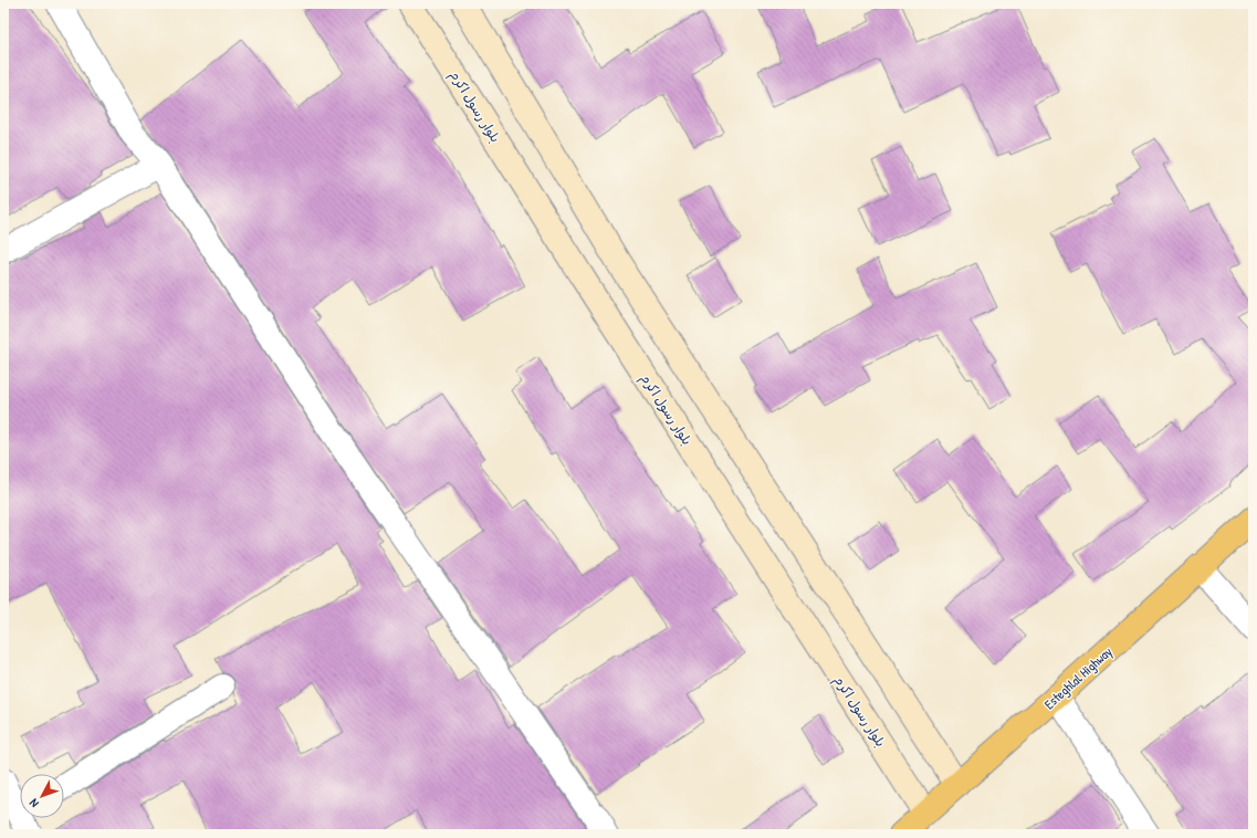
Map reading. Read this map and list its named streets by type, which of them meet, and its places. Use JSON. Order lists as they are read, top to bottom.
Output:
{
  "streets": {
    "highway": ["Esteghlal Highway"],
    "main road": ["بلوار رسول اکرم"]
  },
  "crossings": [
    ["بلوار رسول اکرم", "Esteghlal Highway"]
  ],
  "north": "bottom left"
}
